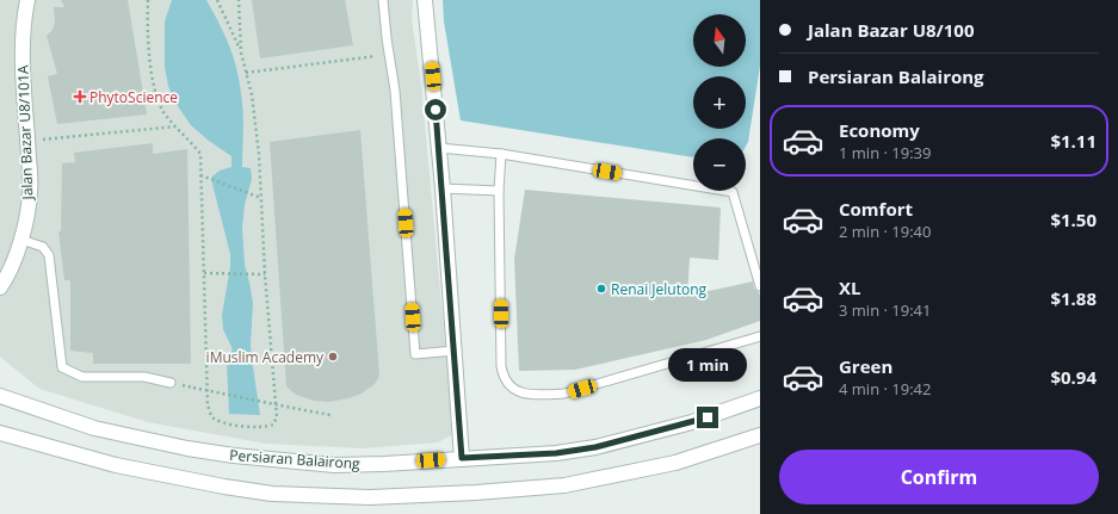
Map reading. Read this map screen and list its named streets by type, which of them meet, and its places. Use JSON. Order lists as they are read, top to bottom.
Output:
{
  "streets": {
    "street": ["Jalan Bazar U8/101A", "Persiaran Balairong"]
  },
  "places": {
    "health": ["PhytoScience"],
    "other": ["Renai Jelutong", "iMuslim Academy"]
  },
  "north": "top",
  "page": {
    "banner": ["Jalan Bazar U8/100", "Persiaran Balairong"],
    "map_buttons": ["+", "−"],
    "list": [
      {
        "name": "Economy",
        "note": "1 min · 19:39",
        "value": "$1.11"
      },
      {
        "name": "Comfort",
        "note": "2 min · 19:40",
        "value": "$1.50"
      },
      {
        "name": "XL",
        "note": "3 min · 19:41",
        "value": "$1.88"
      },
      {
        "name": "Green",
        "note": "4 min · 19:42",
        "value": "$0.94"
      }
    ],
    "bubble": "1 min",
    "buttons": "Confirm"
  }
}
